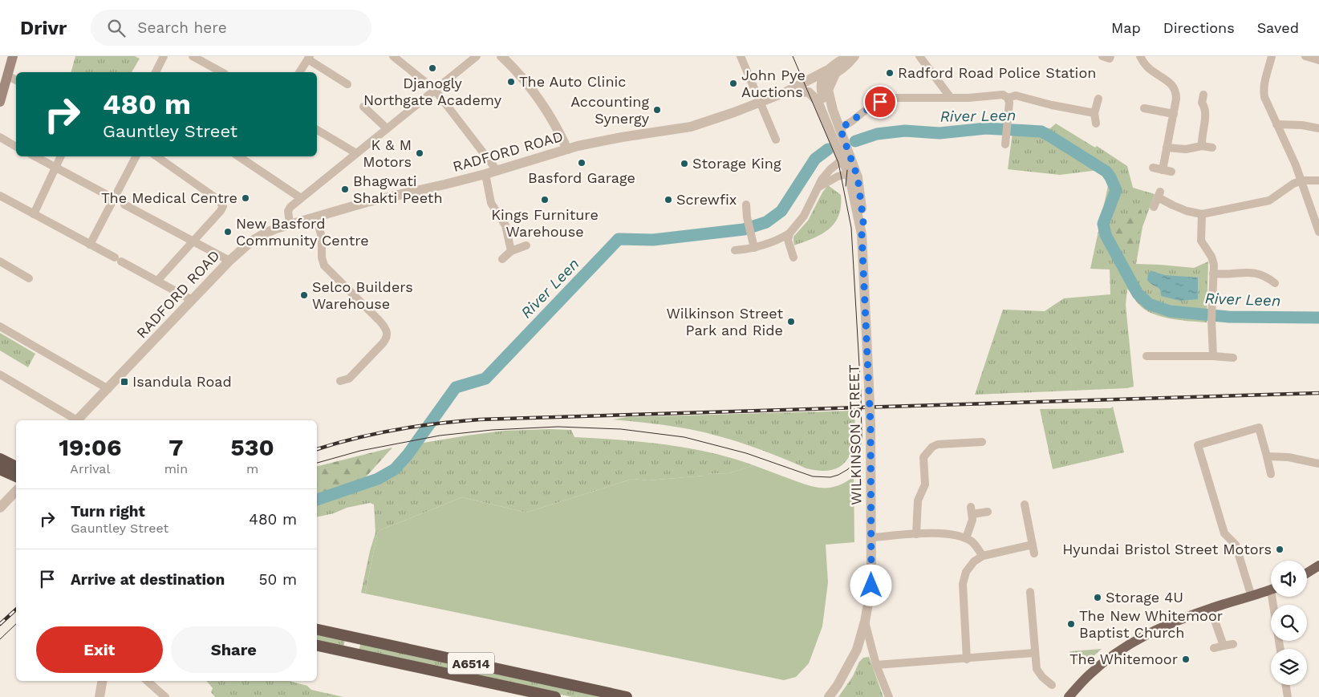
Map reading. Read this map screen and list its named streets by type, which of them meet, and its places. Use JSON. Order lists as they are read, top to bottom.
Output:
{
  "streets": {
    "highway": ["A6514"],
    "street": ["RADFORD ROAD", "WILKINSON STREET"]
  },
  "crossings": [
    ["RADFORD ROAD", "WILKINSON STREET"]
  ],
  "water": ["River Leen"],
  "places": {
    "other": [
      "Djanogly Northgate Academy",
      "Radford Road Police Station",
      "The Auto Clinic",
      "John Pye Auctions",
      "Accounting Synergy",
      "K & M Motors",
      "Basford Garage",
      "Storage King",
      "Bhagwati Shakti Peeth",
      "The Medical Centre",
      "Kings Furniture Warehouse",
      "Screwfix",
      "New Basford Community Centre",
      "Selco Builders Warehouse",
      "Wilkinson Street Park and Ride",
      "Hyundai Bristol Street Motors",
      "Storage 4U",
      "The New Whitemoor Baptist Church",
      "The Whitemoor"
    ],
    "transit": ["Isandula Road"]
  },
  "page": {
    "header": "Drivr",
    "search": "Search here",
    "nav": ["Map", "Directions", "Saved"],
    "turn": ["480 m", "Gauntley Street"],
    "eta": [
      "19:06",
      "Arrival",
      "7",
      "min",
      "530",
      "m"
    ],
    "list": [
      {
        "name": "Turn right",
        "note": "Gauntley Street",
        "value": "480 m"
      },
      {
        "name": "Arrive at destination",
        "value": "50 m"
      }
    ],
    "buttons": ["Exit", "Share"]
  }
}
